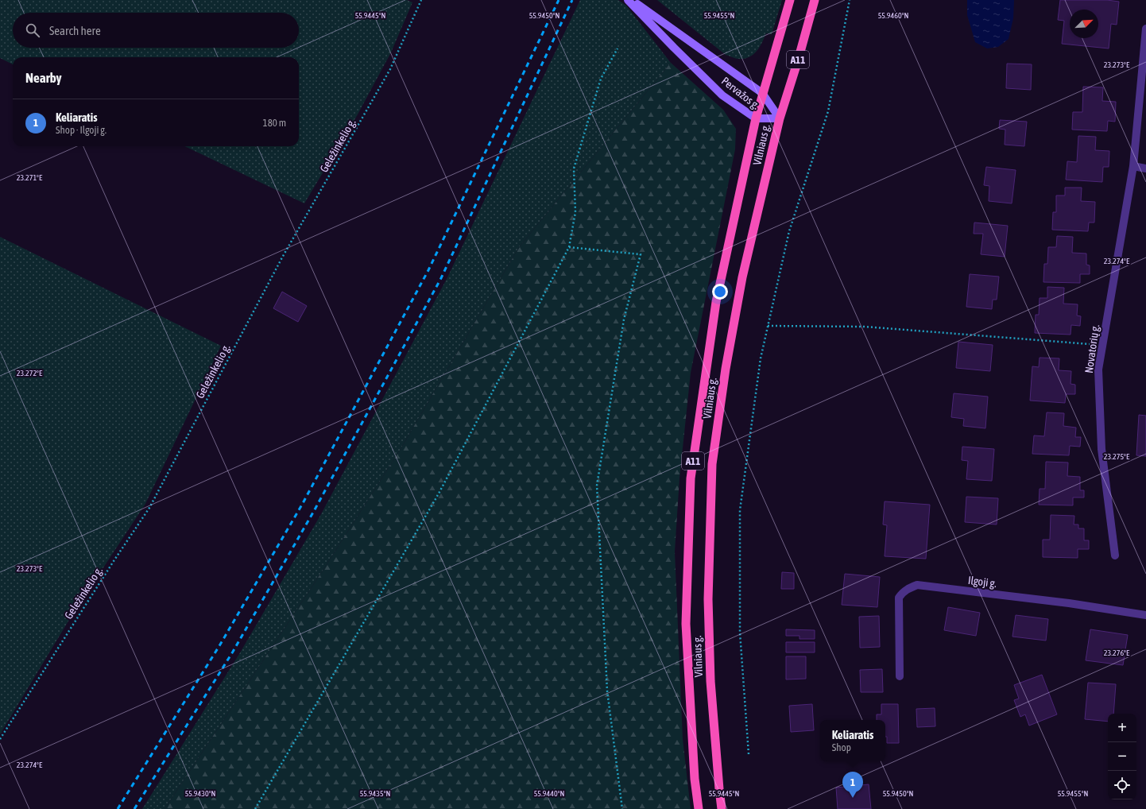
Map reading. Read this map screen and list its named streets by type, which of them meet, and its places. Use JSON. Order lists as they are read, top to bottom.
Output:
{
  "streets": {
    "highway": ["A11", "Vilniaus g."],
    "main road": ["Pervažos g."],
    "street": ["Novatorių g.", "Ilgoji g."],
    "path": ["Geležinkelio g."]
  },
  "crossings": [
    ["Pervažos g.", "Vilniaus g."]
  ],
  "north": "top right",
  "page": {
    "search": "Search here",
    "heading": "Nearby",
    "list": [
      {
        "mark": "1",
        "name": "Keliaratis",
        "note": "Shop · Ilgoji g.",
        "value": "180 m"
      }
    ],
    "map_buttons": ["+", "−"],
    "popup": ["Keliaratis", "Shop"],
    "pins": "1"
  },
  "coordinates": [
    "55.9460°N",
    "55.9445°N",
    "55.9450°N",
    "55.9455°N",
    "23.273°E",
    "23.271°E",
    "23.274°E",
    "23.272°E",
    "23.275°E",
    "23.276°E",
    "55.9430°N",
    "55.9435°N",
    "55.9440°N"
  ]
}
